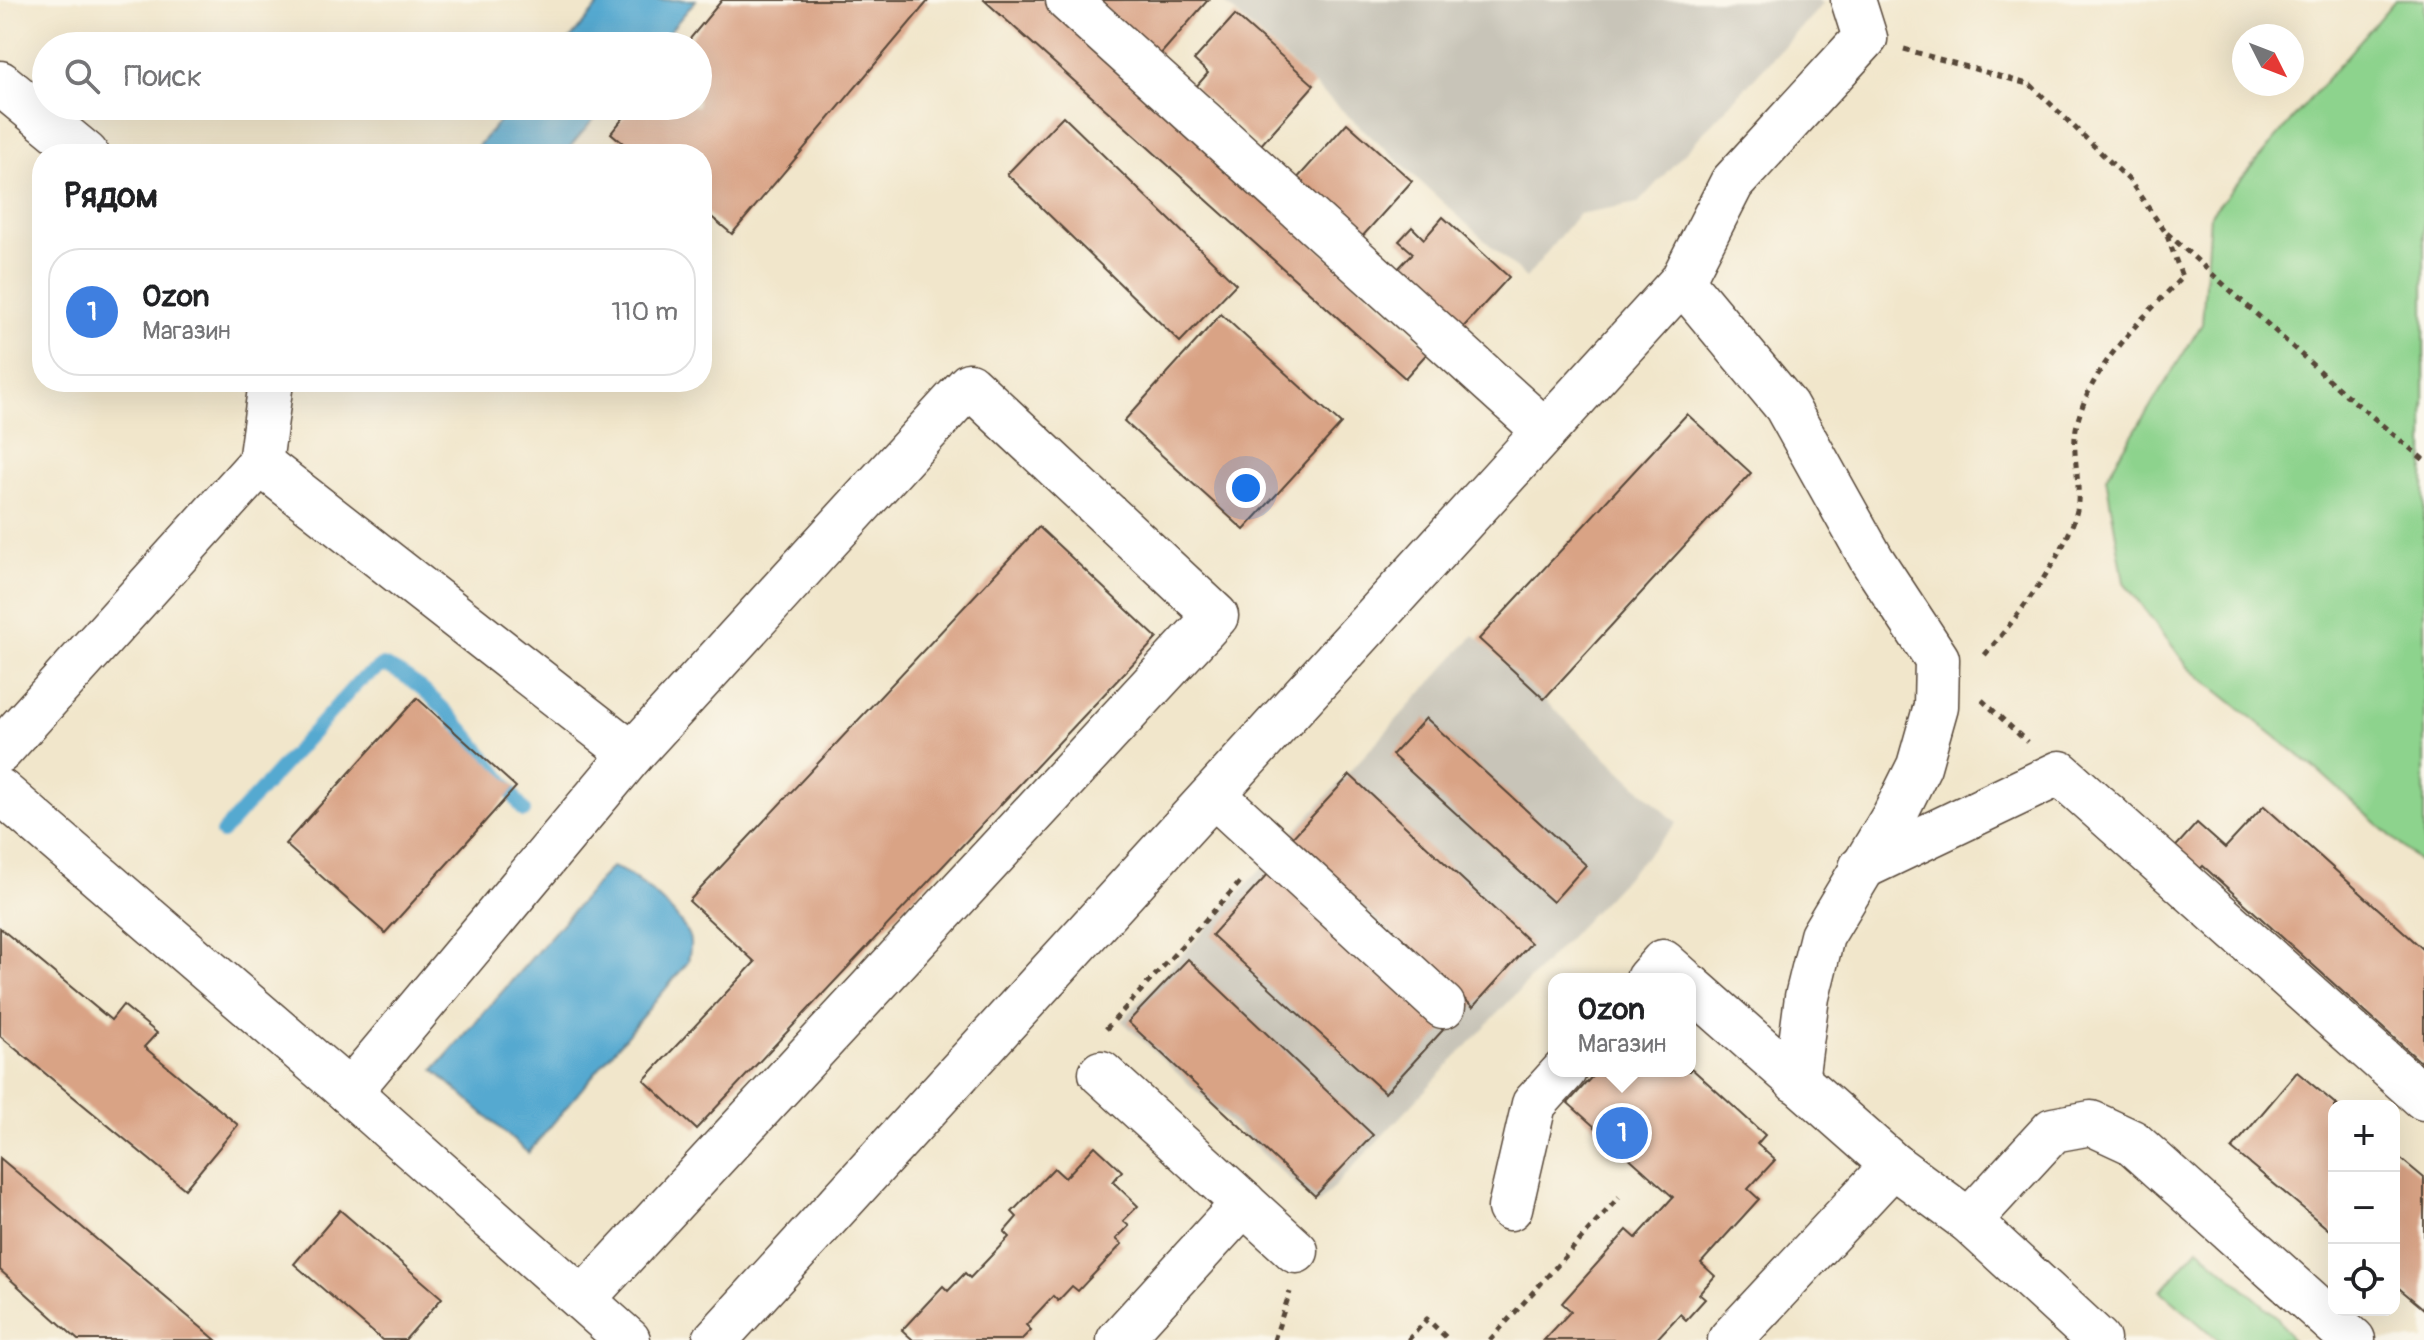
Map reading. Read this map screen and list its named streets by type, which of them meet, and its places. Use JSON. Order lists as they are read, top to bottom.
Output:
{
  "north": "bottom right",
  "page": {
    "search": "Поиск",
    "heading": "Рядом",
    "list": [
      {
        "mark": "1",
        "name": "Ozon",
        "note": "Магазин",
        "value": "110 m"
      }
    ],
    "popup": ["Ozon", "Магазин"],
    "map_buttons": ["+", "−"],
    "pins": "1"
  }
}
